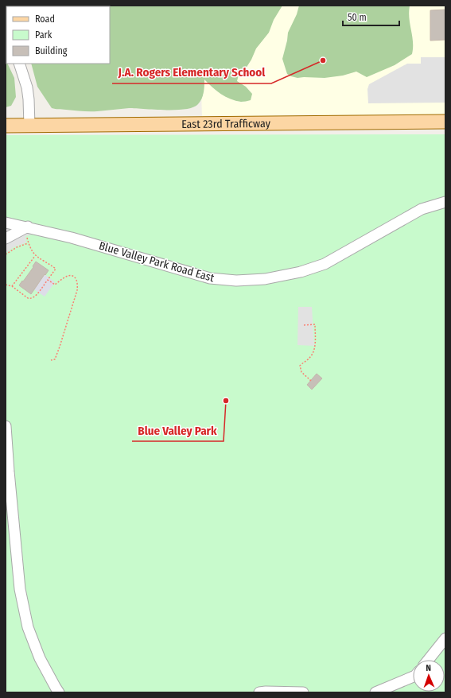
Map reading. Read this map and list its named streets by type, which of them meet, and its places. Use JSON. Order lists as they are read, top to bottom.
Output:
{
  "streets": {
    "main road": ["East 23rd Trafficway"],
    "street": ["Blue Valley Park Road East"]
  },
  "places": ["J.A. Rogers Elementary School", "Blue Valley Park"],
  "legend": ["Road", "Park", "Building"],
  "scale_bar": "50 m",
  "north": "top"
}
